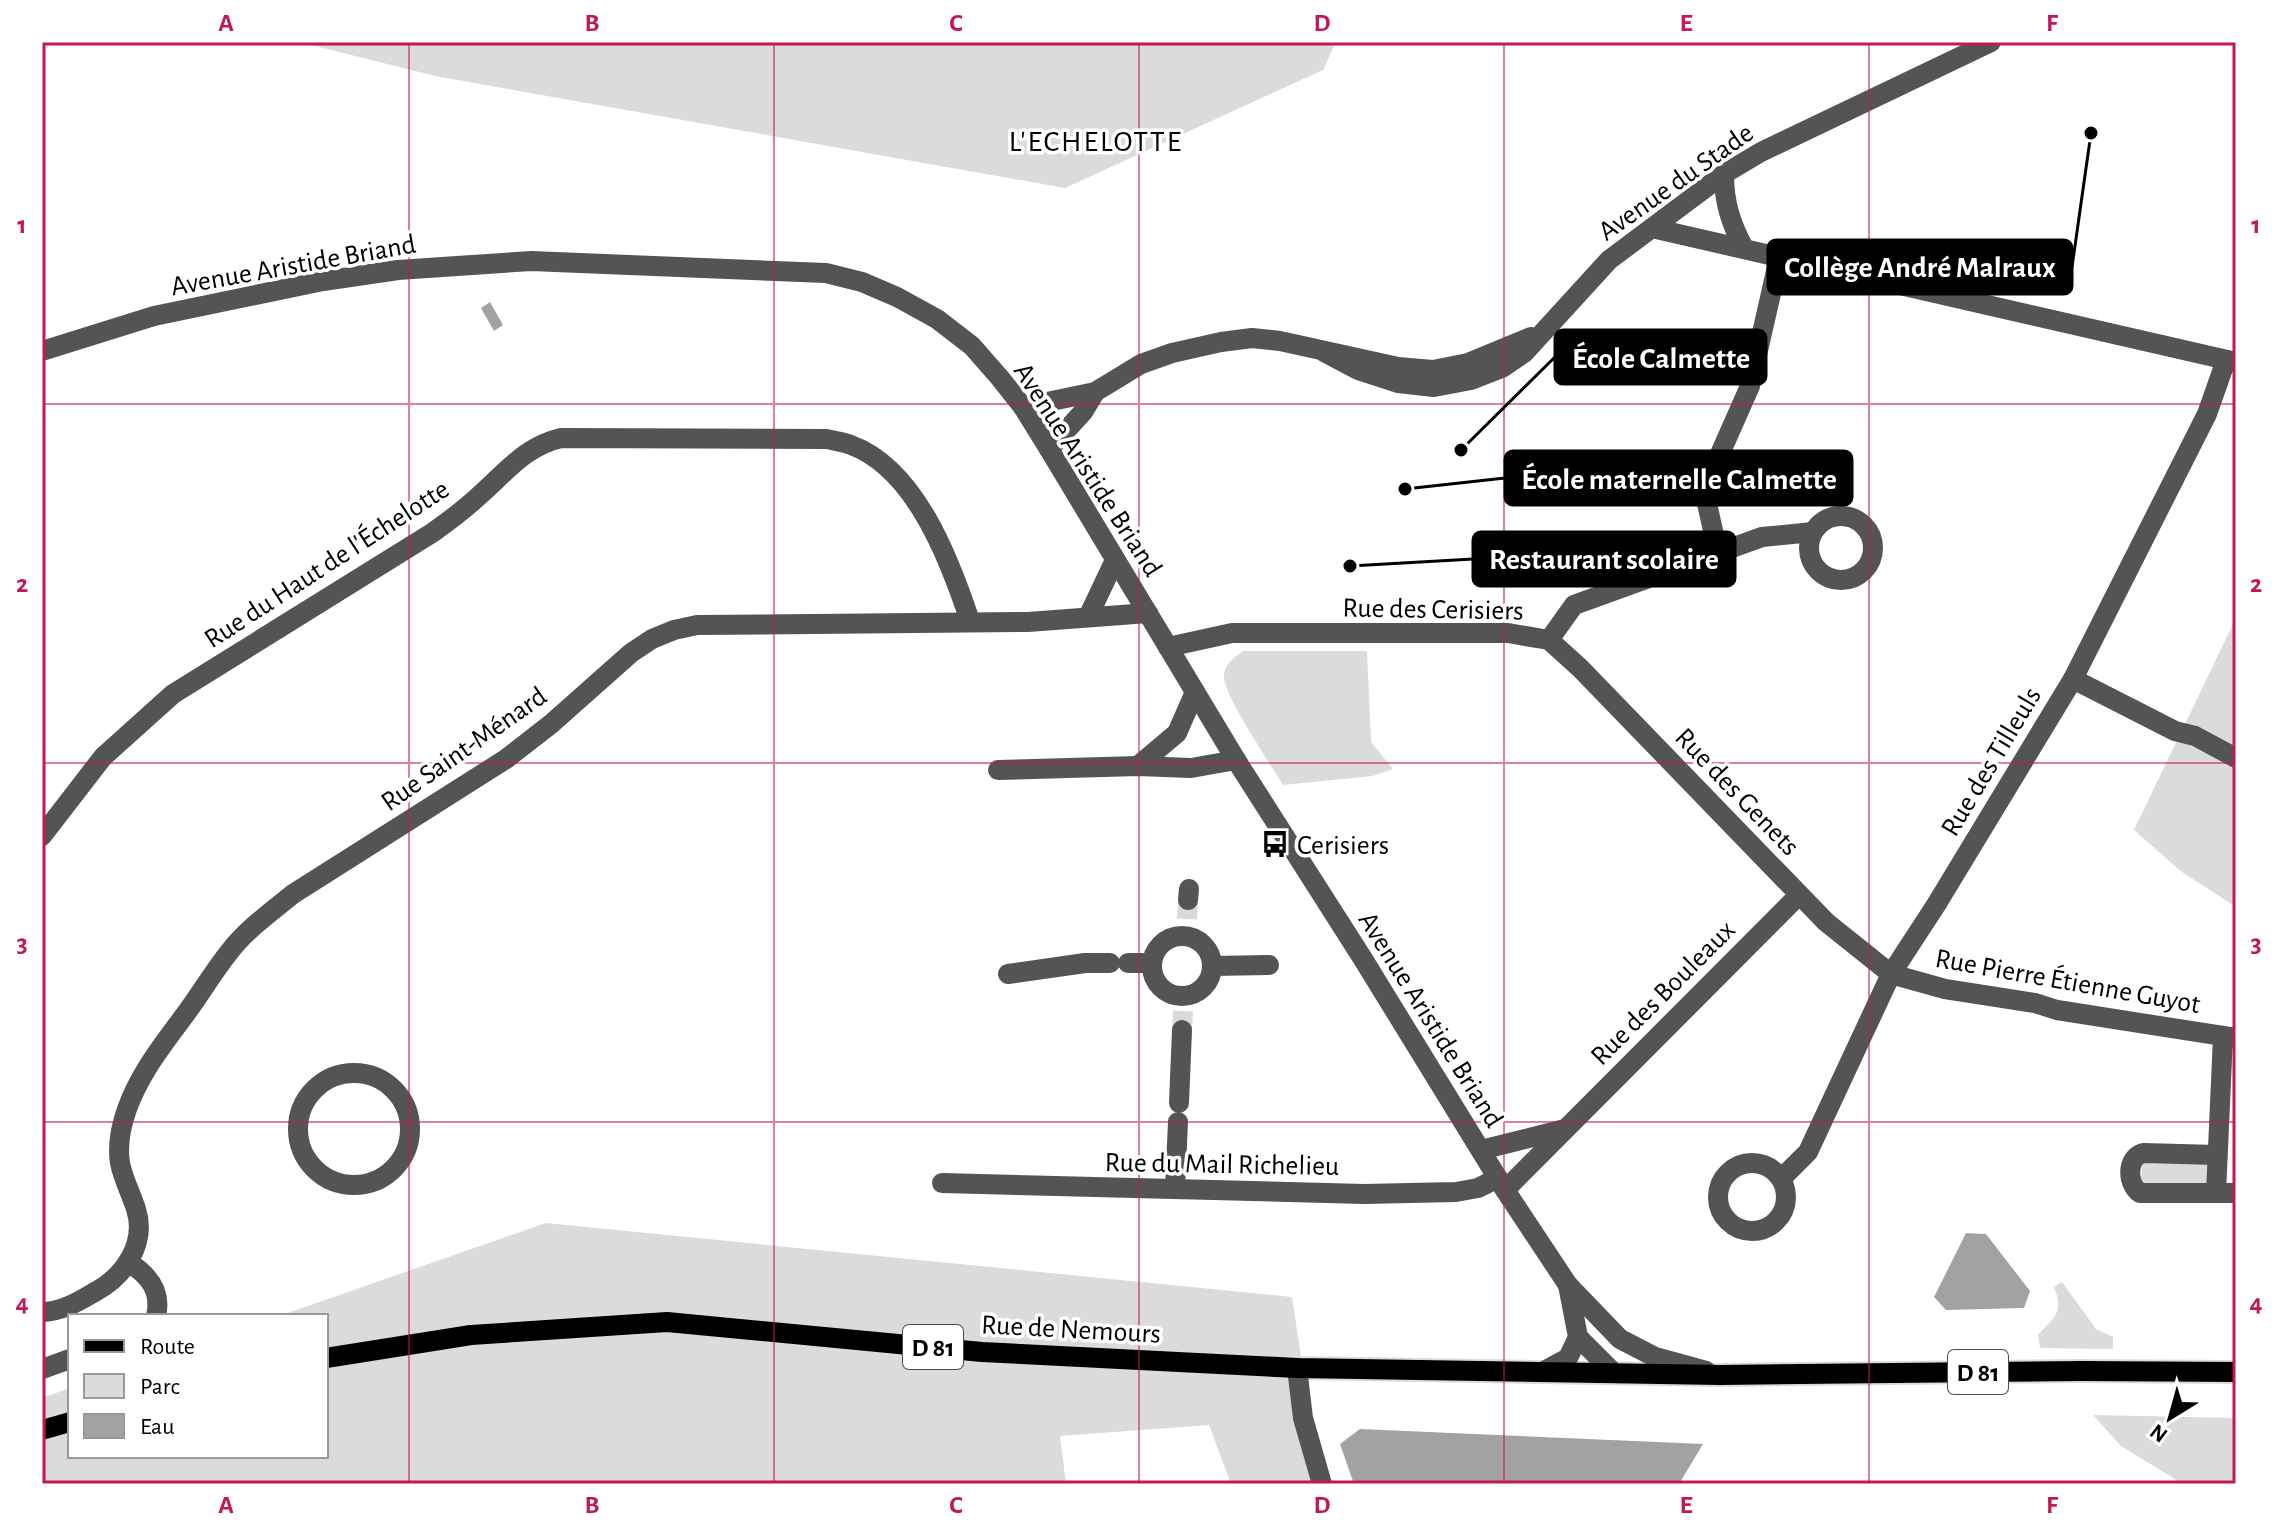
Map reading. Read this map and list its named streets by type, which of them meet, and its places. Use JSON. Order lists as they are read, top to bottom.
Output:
{
  "streets": {
    "main road": ["Rue de Nemours", "D 81"],
    "street": [
      "Avenue du Stade",
      "Avenue Aristide Briand",
      "Rue du Haut de l'Échelotte",
      "Rue des Cerisiers",
      "Rue Saint-Ménard",
      "Rue des Tilleuls",
      "Rue des Genets",
      "Rue Pierre Étienne Guyot",
      "Rue des Bouleaux",
      "Rue du Mail Richelieu"
    ]
  },
  "crossings": [
    ["Avenue du Stade", "Avenue Aristide Briand"],
    ["Avenue Aristide Briand", "Rue des Cerisiers"],
    ["Avenue Aristide Briand", "Rue Saint-Ménard"],
    ["Avenue Aristide Briand", "Rue des Bouleaux"],
    ["Avenue Aristide Briand", "Rue du Mail Richelieu"],
    ["Avenue Aristide Briand", "Rue de Nemours"],
    ["Avenue Aristide Briand", "D 81"],
    ["Rue du Haut de l'Échelotte", "Rue Saint-Ménard"],
    ["Rue des Cerisiers", "Rue des Genets"],
    ["Rue des Tilleuls", "Rue des Genets"],
    ["Rue des Tilleuls", "Rue Pierre Étienne Guyot"],
    ["Rue des Genets", "Rue Pierre Étienne Guyot"],
    ["Rue des Genets", "Rue des Bouleaux"],
    ["Rue des Bouleaux", "Rue du Mail Richelieu"],
    ["Rue de Nemours", "D 81"]
  ],
  "districts": ["L'ECHELOTTE"],
  "places": {
    "other": [
      "Collège André Malraux",
      "École Calmette",
      "École maternelle Calmette",
      "Restaurant scolaire"
    ],
    "bus stop": ["Cerisiers"]
  },
  "legend": ["Route", "Parc", "Eau"],
  "north": "bottom left",
  "grid": {
    "columns": [
      "A",
      "B",
      "C",
      "D",
      "E",
      "F"
    ],
    "rows": [
      "1",
      "2",
      "3",
      "4"
    ]
  }
}
